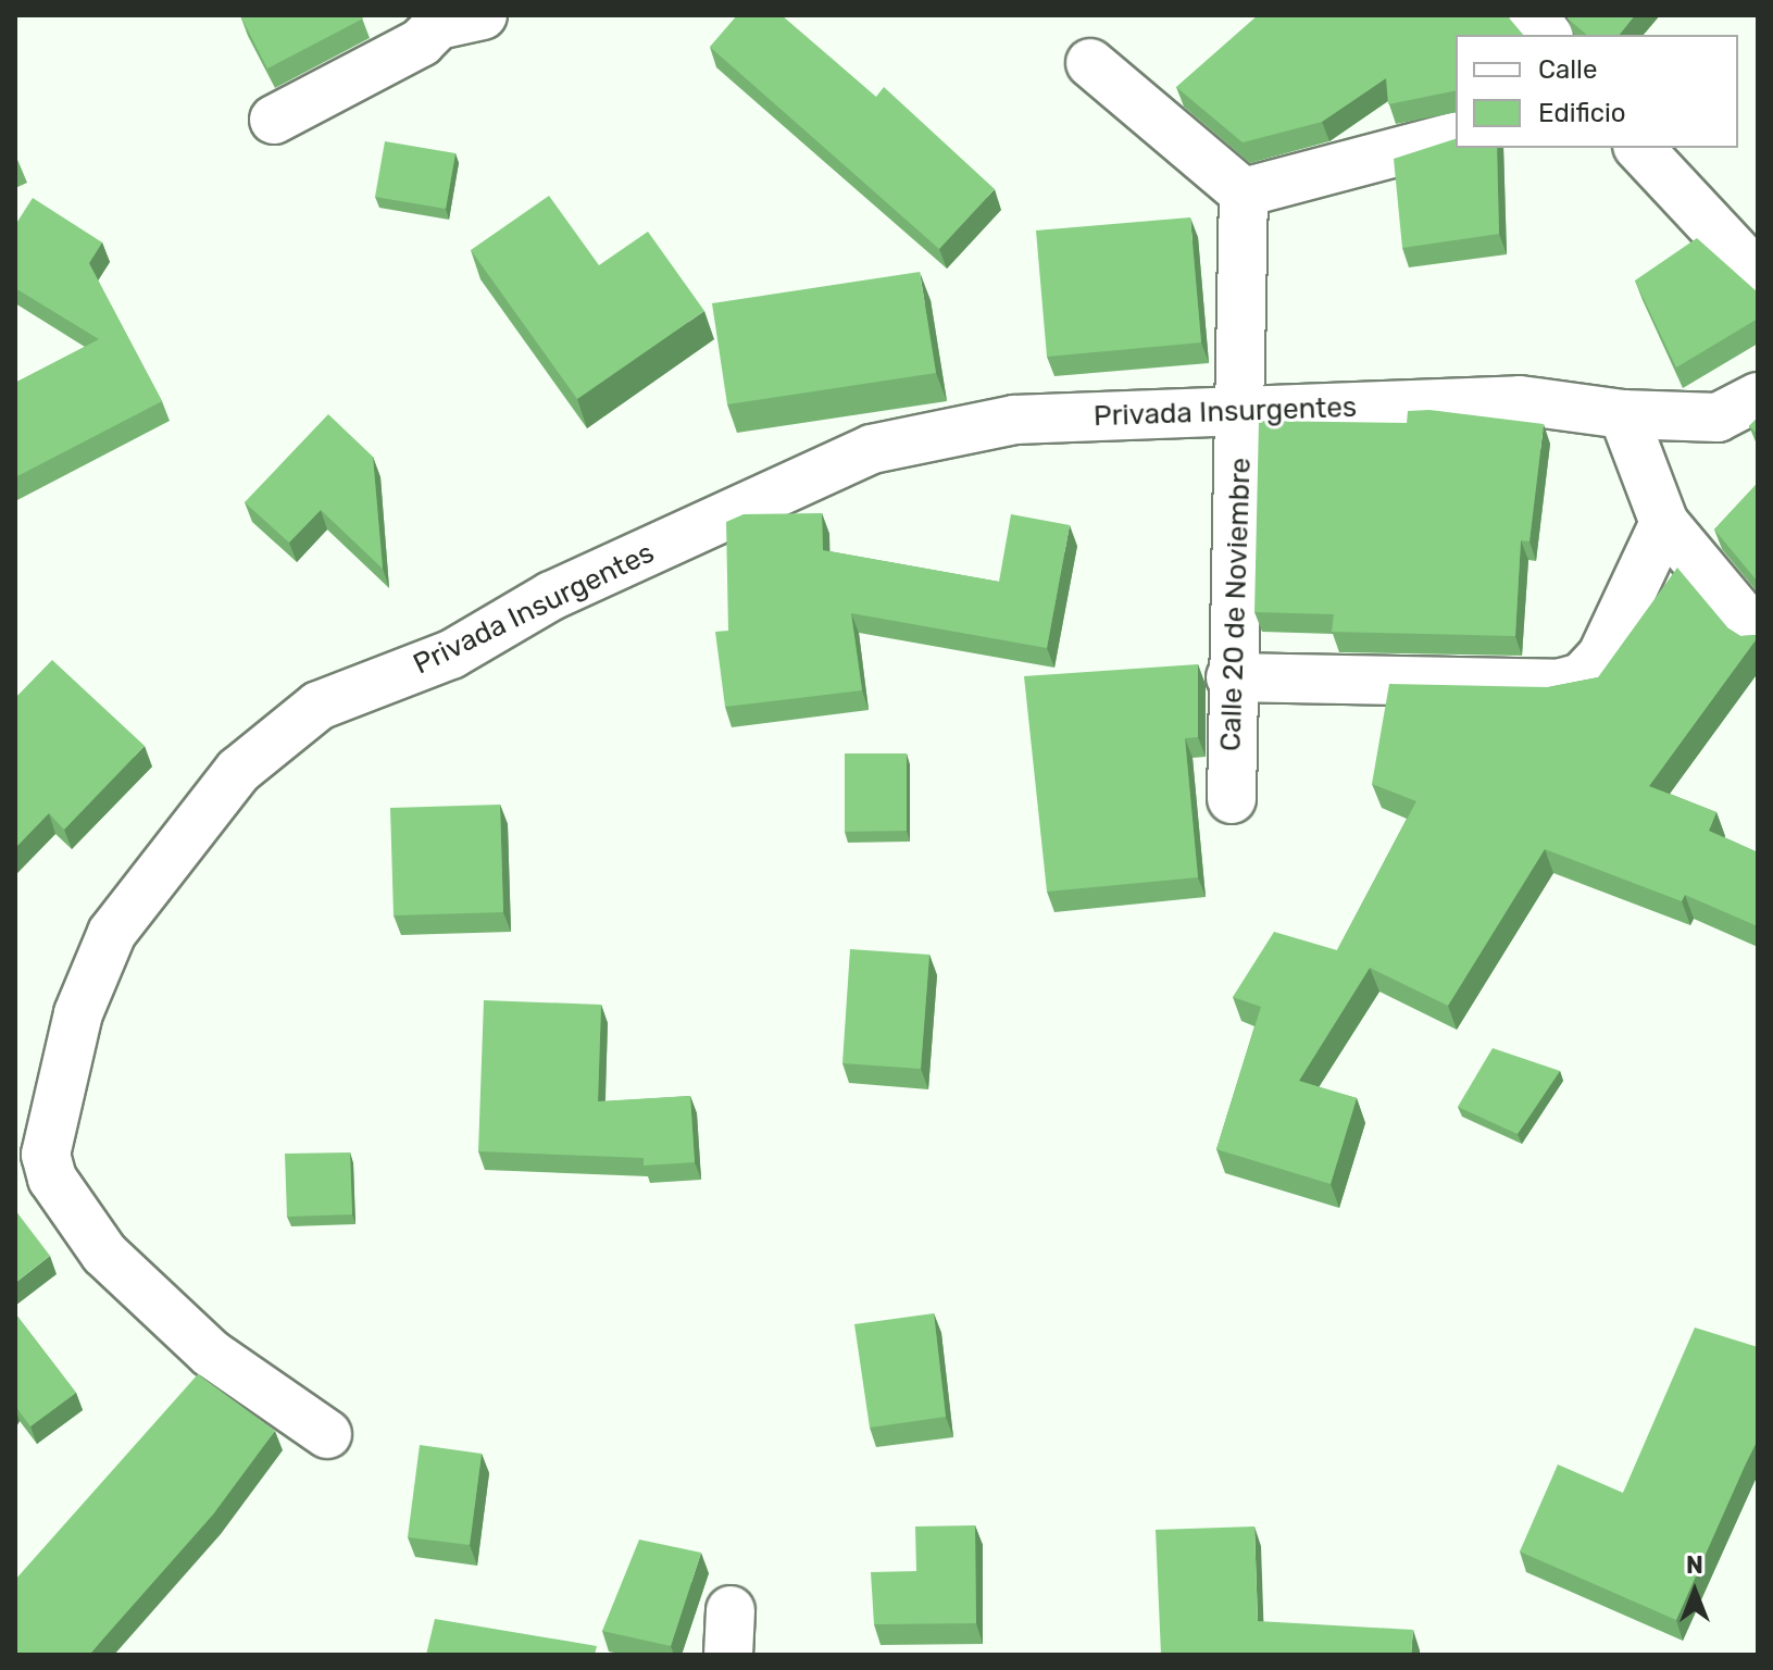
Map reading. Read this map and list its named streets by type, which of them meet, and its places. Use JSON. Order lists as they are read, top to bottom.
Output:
{
  "streets": {
    "street": ["Privada Insurgentes", "Calle 20 de Noviembre"]
  },
  "crossings": [
    ["Privada Insurgentes", "Calle 20 de Noviembre"]
  ],
  "legend": ["Calle", "Edificio"],
  "north": "top"
}
